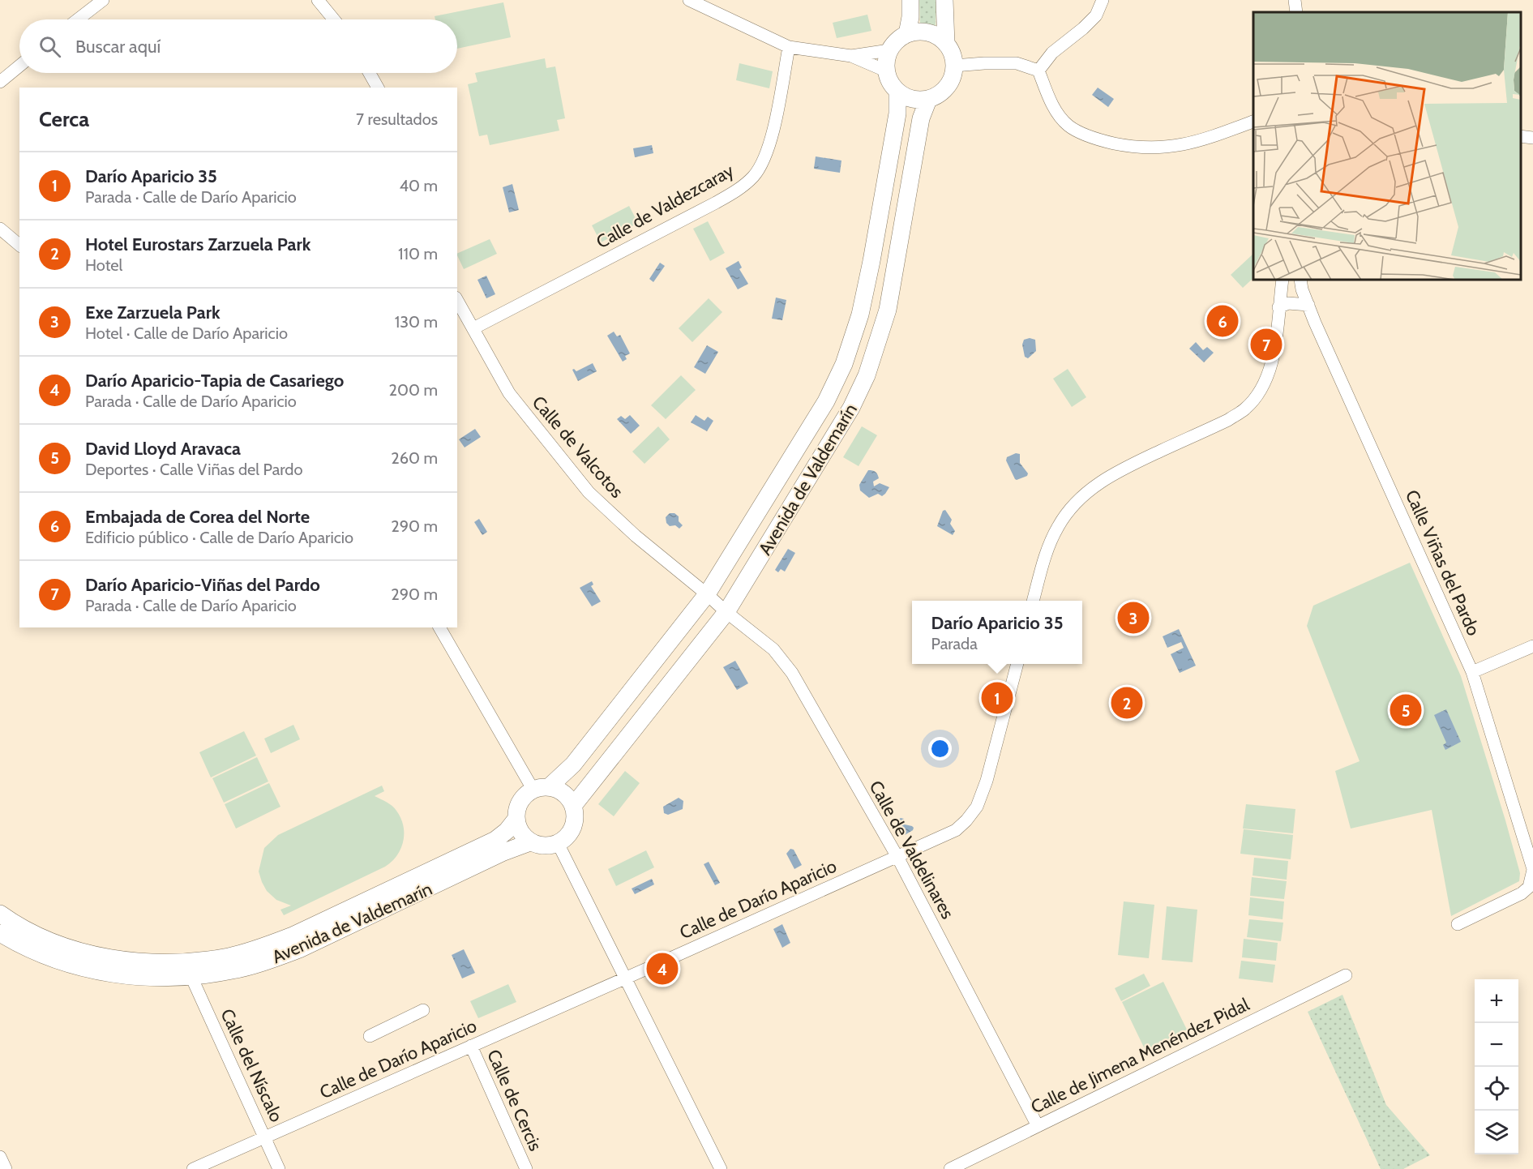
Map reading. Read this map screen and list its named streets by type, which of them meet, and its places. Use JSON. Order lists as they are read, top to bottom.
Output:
{
  "streets": {
    "street": [
      "Calle de Valdezcaray",
      "Calle de Valcotos",
      "Avenida de Valdemarín",
      "Calle Viñas del Pardo",
      "Calle de Valdelinares",
      "Calle de Darío Aparicio",
      "Calle de Jimena Menéndez Pidal",
      "Calle del Níscalo",
      "Calle de Cercis"
    ]
  },
  "crossings": [
    ["Calle de Valdezcaray", "Calle de Valcotos"],
    ["Calle de Valcotos", "Avenida de Valdemarín"],
    ["Calle de Valcotos", "Calle de Valdelinares"],
    ["Avenida de Valdemarín", "Calle de Valdelinares"],
    ["Avenida de Valdemarín", "Calle del Níscalo"],
    ["Calle de Valdelinares", "Calle de Darío Aparicio"],
    ["Calle de Valdelinares", "Calle de Jimena Menéndez Pidal"],
    ["Calle de Darío Aparicio", "Calle del Níscalo"],
    ["Calle de Darío Aparicio", "Calle de Cercis"]
  ],
  "page": {
    "search": "Buscar aquí",
    "heading": ["Cerca", "7 resultados"],
    "list": [
      {
        "mark": "1",
        "name": "Darío Aparicio 35",
        "note": "Parada · Calle de Darío Aparicio",
        "value": "40 m"
      },
      {
        "mark": "2",
        "name": "Hotel Eurostars Zarzuela Park",
        "note": "Hotel",
        "value": "110 m"
      },
      {
        "mark": "3",
        "name": "Exe Zarzuela Park",
        "note": "Hotel · Calle de Darío Aparicio",
        "value": "130 m"
      },
      {
        "mark": "4",
        "name": "Darío Aparicio-Tapia de Casariego",
        "note": "Parada · Calle de Darío Aparicio",
        "value": "200 m"
      },
      {
        "mark": "5",
        "name": "David Lloyd Aravaca",
        "note": "Deportes · Calle Viñas del Pardo",
        "value": "260 m"
      },
      {
        "mark": "6",
        "name": "Embajada de Corea del Norte",
        "note": "Edificio público · Calle de Darío Aparicio",
        "value": "290 m"
      },
      {
        "mark": "7",
        "name": "Darío Aparicio-Viñas del Pardo",
        "note": "Parada · Calle de Darío Aparicio",
        "value": "290 m"
      }
    ],
    "pins": [
      "6",
      "7",
      "3",
      "1",
      "2",
      "5",
      "4"
    ],
    "popup": ["Darío Aparicio 35", "Parada"],
    "map_buttons": ["+", "−"]
  }
}
